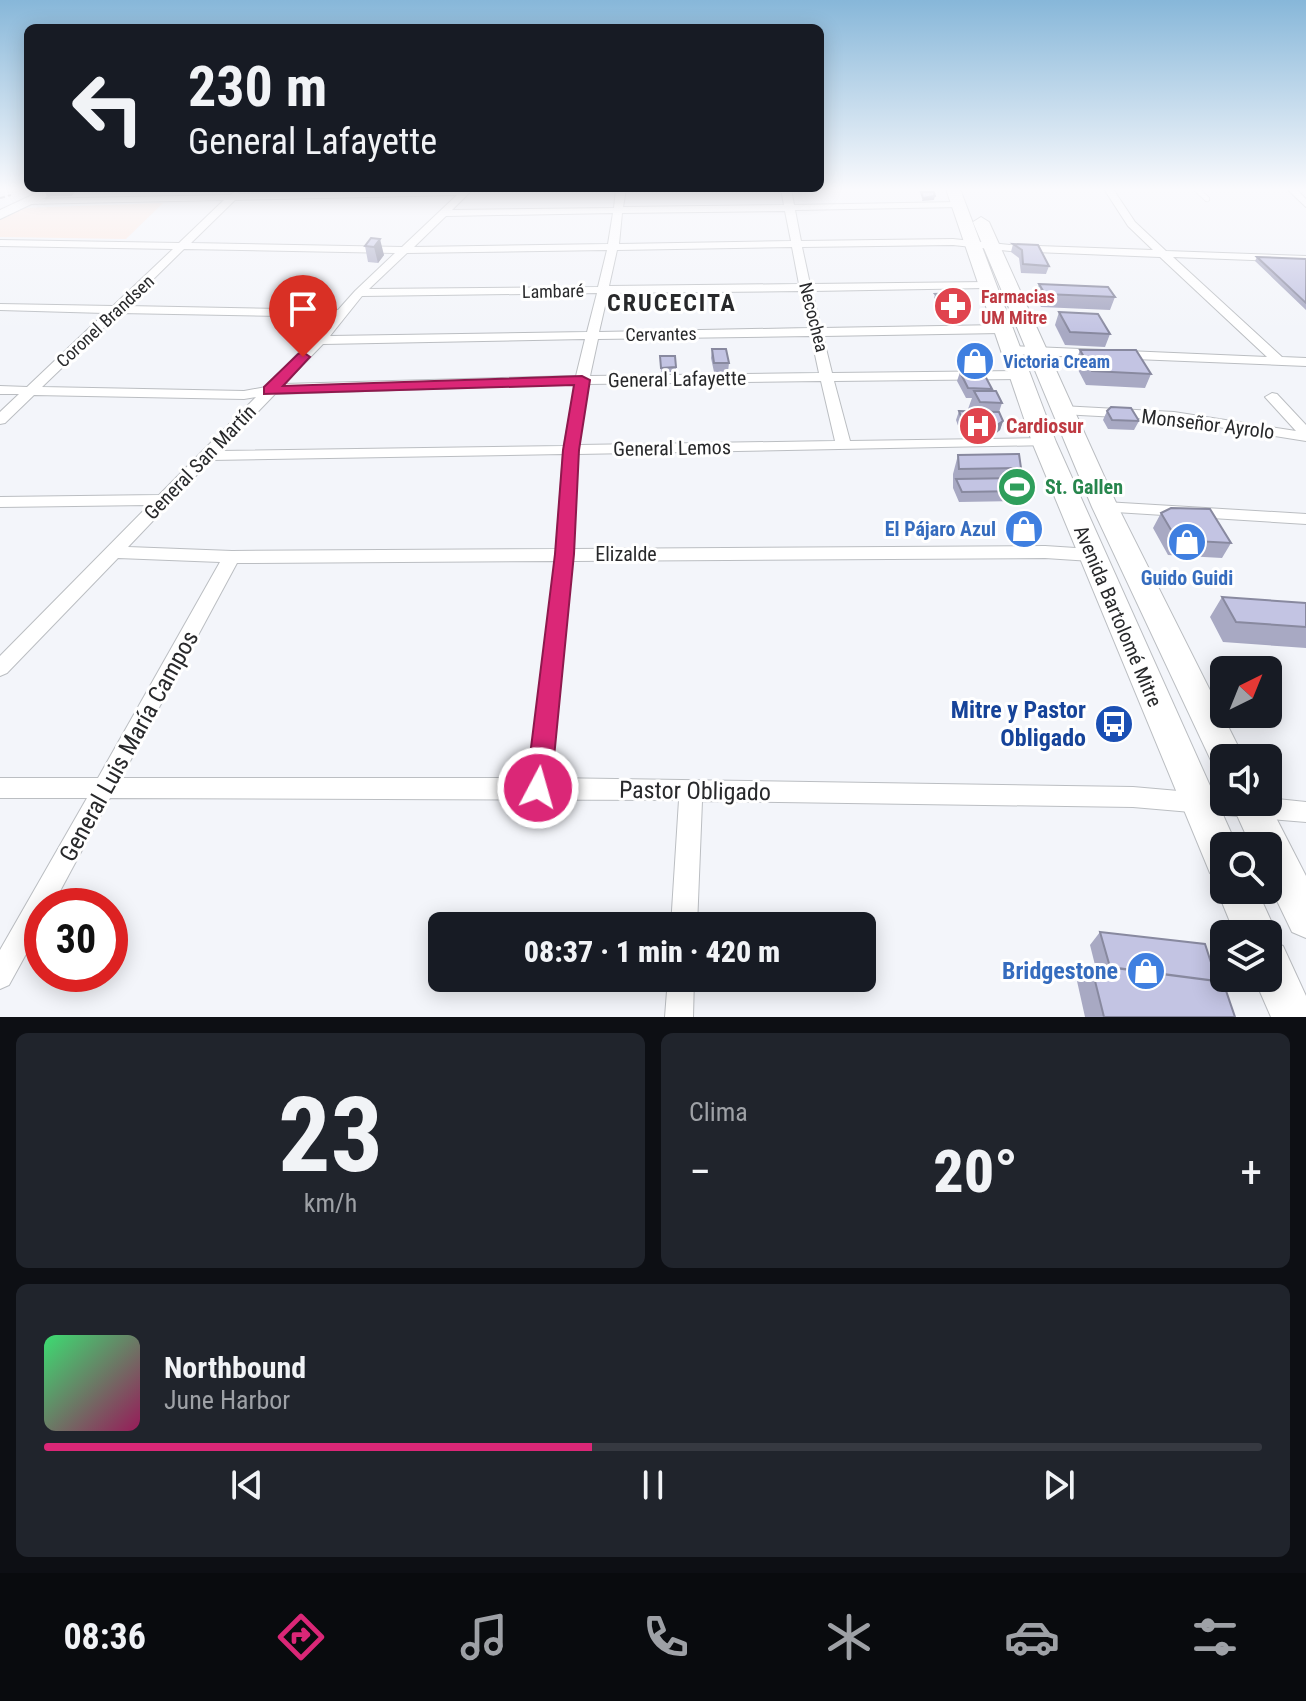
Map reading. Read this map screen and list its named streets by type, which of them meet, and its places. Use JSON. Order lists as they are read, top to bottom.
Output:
{
  "streets": {
    "main road": ["Avenida Bartolomé Mitre"],
    "street": [
      "Lambaré",
      "Necochea",
      "Coronel Brandsen",
      "Cervantes",
      "General Lafayette",
      "Monseñor Ayrolo",
      "General Lemos",
      "General San Martín",
      "Elizalde",
      "General Luis María Campos",
      "Pastor Obligado"
    ]
  },
  "crossings": [
    ["Lambaré", "Necochea"],
    ["Lambaré", "General San Martín"],
    ["Lambaré", "Avenida Bartolomé Mitre"],
    ["Necochea", "Cervantes"],
    ["Necochea", "General Lafayette"],
    ["Necochea", "General Lemos"],
    ["Coronel Brandsen", "General Lafayette"],
    ["Cervantes", "General San Martín"],
    ["Cervantes", "Avenida Bartolomé Mitre"],
    ["General Lafayette", "General San Martín"],
    ["General Lafayette", "Avenida Bartolomé Mitre"],
    ["Monseñor Ayrolo", "Avenida Bartolomé Mitre"],
    ["General Lemos", "General San Martín"],
    ["General Lemos", "Avenida Bartolomé Mitre"],
    ["General San Martín", "Elizalde"],
    ["Elizalde", "Avenida Bartolomé Mitre"],
    ["Elizalde", "General Luis María Campos"],
    ["Avenida Bartolomé Mitre", "Pastor Obligado"],
    ["General Luis María Campos", "Pastor Obligado"]
  ],
  "districts": ["CRUCECITA"],
  "places": {
    "pharmacy": ["Farmacias UM Mitre"],
    "shop": [
      "Victoria Cream",
      "El Pájaro Azul",
      "Guido Guidi",
      "Bridgestone"
    ],
    "hospital": ["Cardiosur"],
    "sports": ["St. Gallen"],
    "bus stop": ["Mitre y Pastor Obligado"]
  },
  "north": "top right",
  "page": {
    "turn": ["230 m", "General Lafayette"],
    "limit": "30",
    "trip": "08:37 · 1 min · 420 m",
    "tile": [
      ["23", "km/h"],
      "Clima"
    ],
    "heat": ["−", "20°", "+"],
    "song": ["Northbound", "June Harbor"],
    "tabs": "08:36"
  }
}
